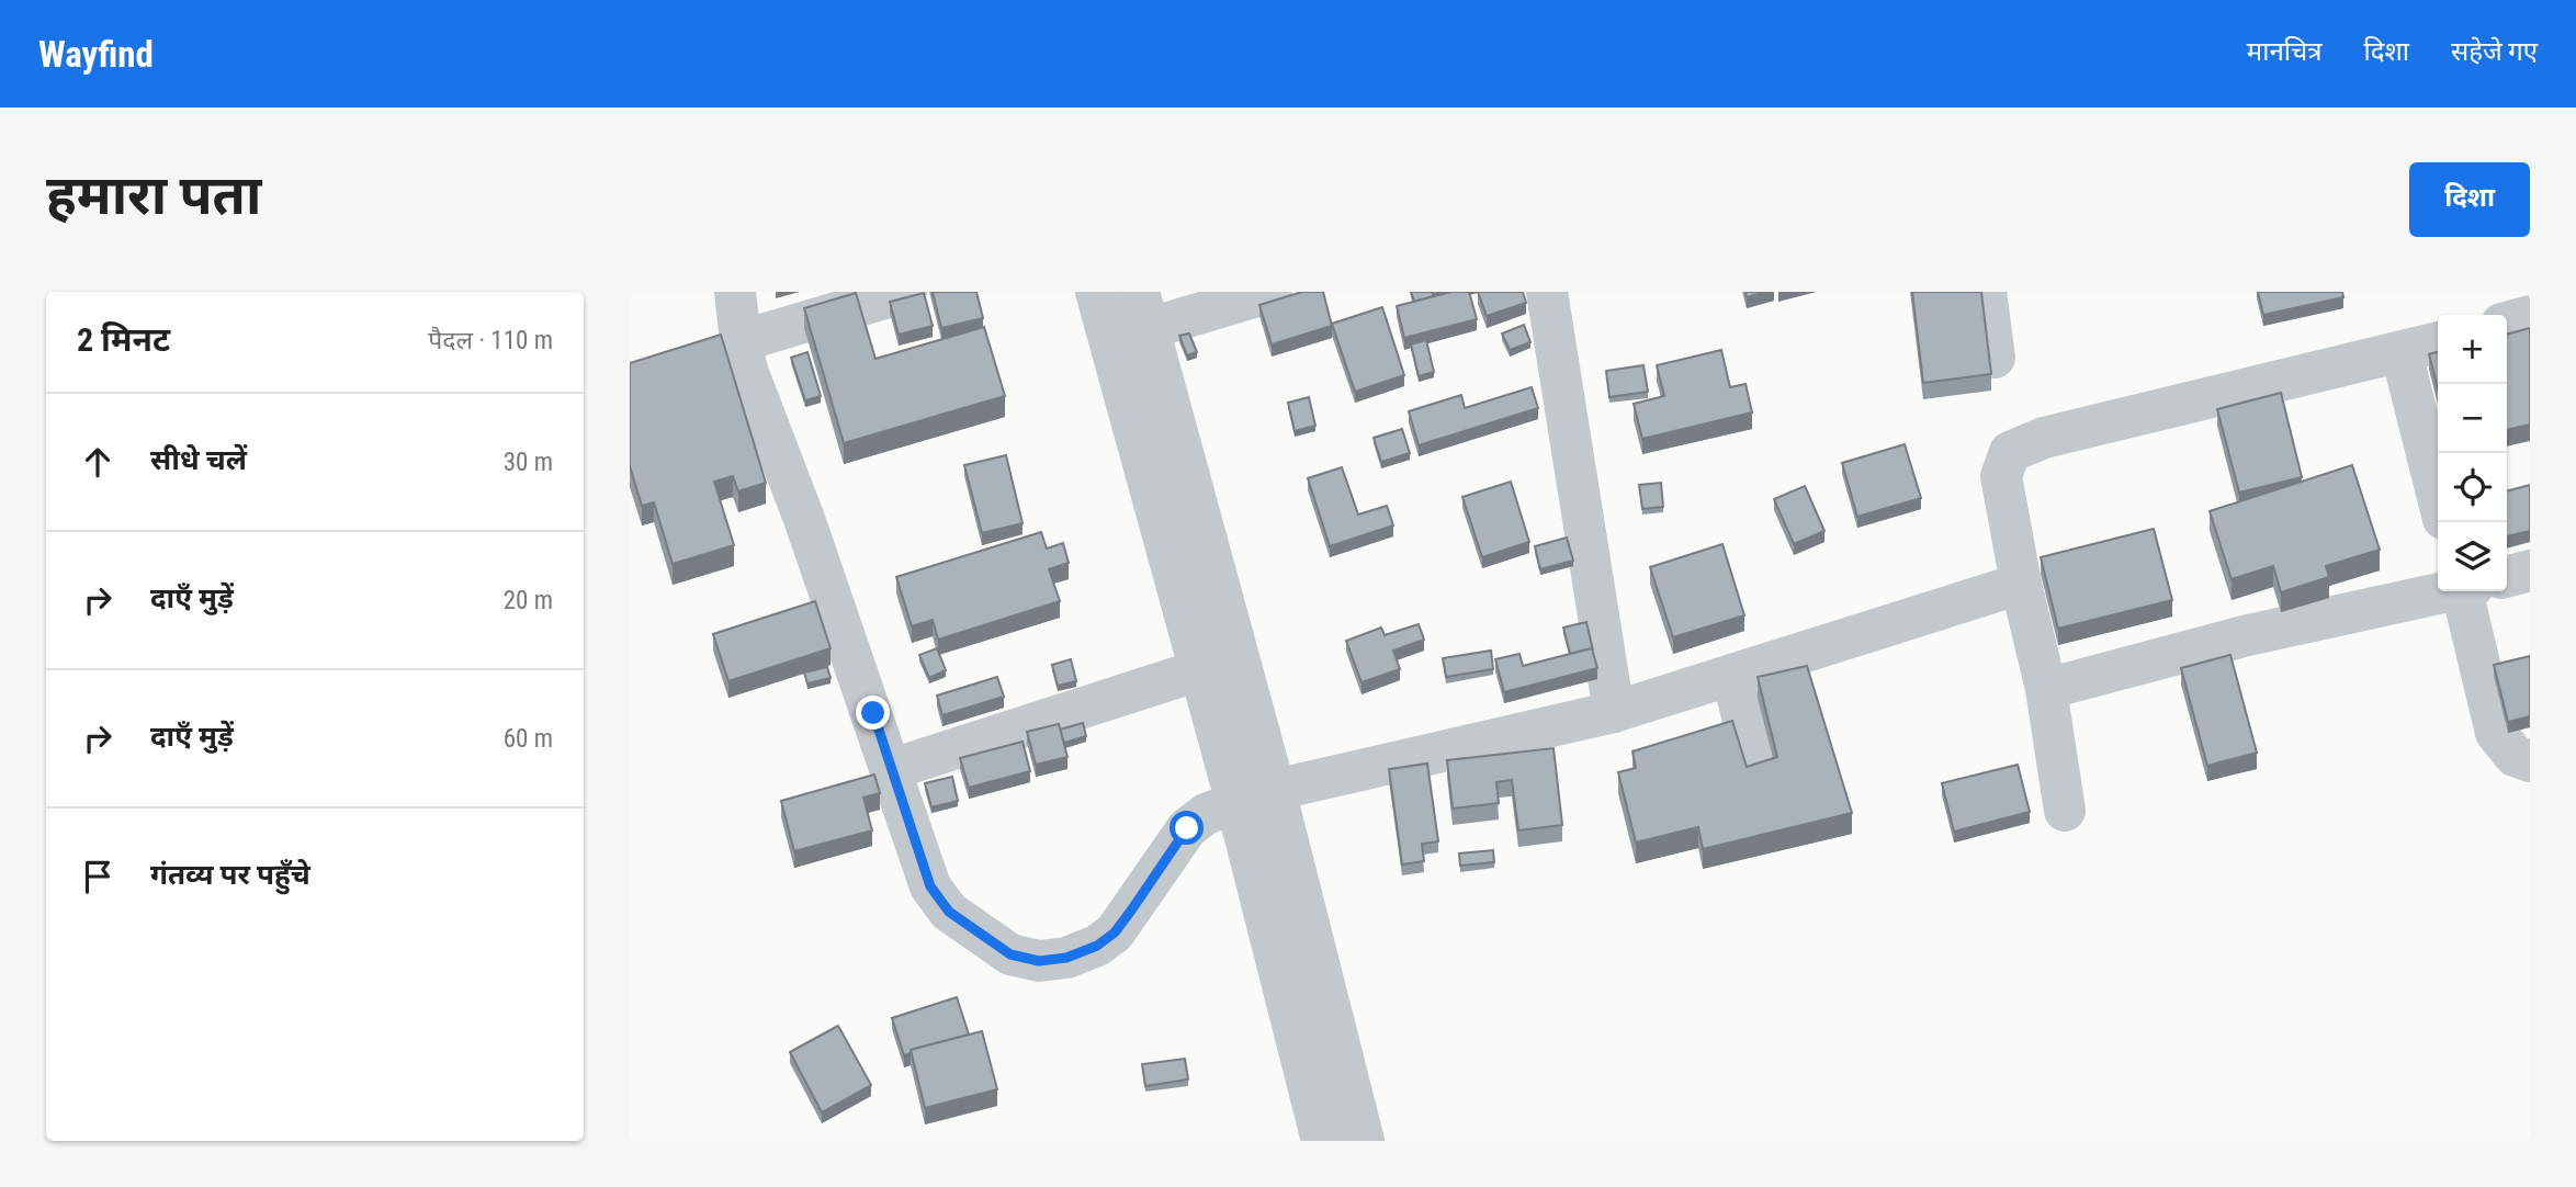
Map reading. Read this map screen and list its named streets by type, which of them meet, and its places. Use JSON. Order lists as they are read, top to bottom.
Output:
{
  "page": {
    "header": "Wayfind",
    "nav": ["मानचित्र", "दिशा", "सहेजे गए"],
    "buttons": "दिशा",
    "title": "हमारा पता",
    "heading": ["2 मिनट", "पैदल · 110 m"],
    "map_buttons": ["+", "−"],
    "list": [
      ["सीधे चलें", "30 m"],
      ["दाएँ मुड़ें", "20 m"],
      ["दाएँ मुड़ें", "60 m"],
      "गंतव्य पर पहुँचे"
    ]
  }
}
